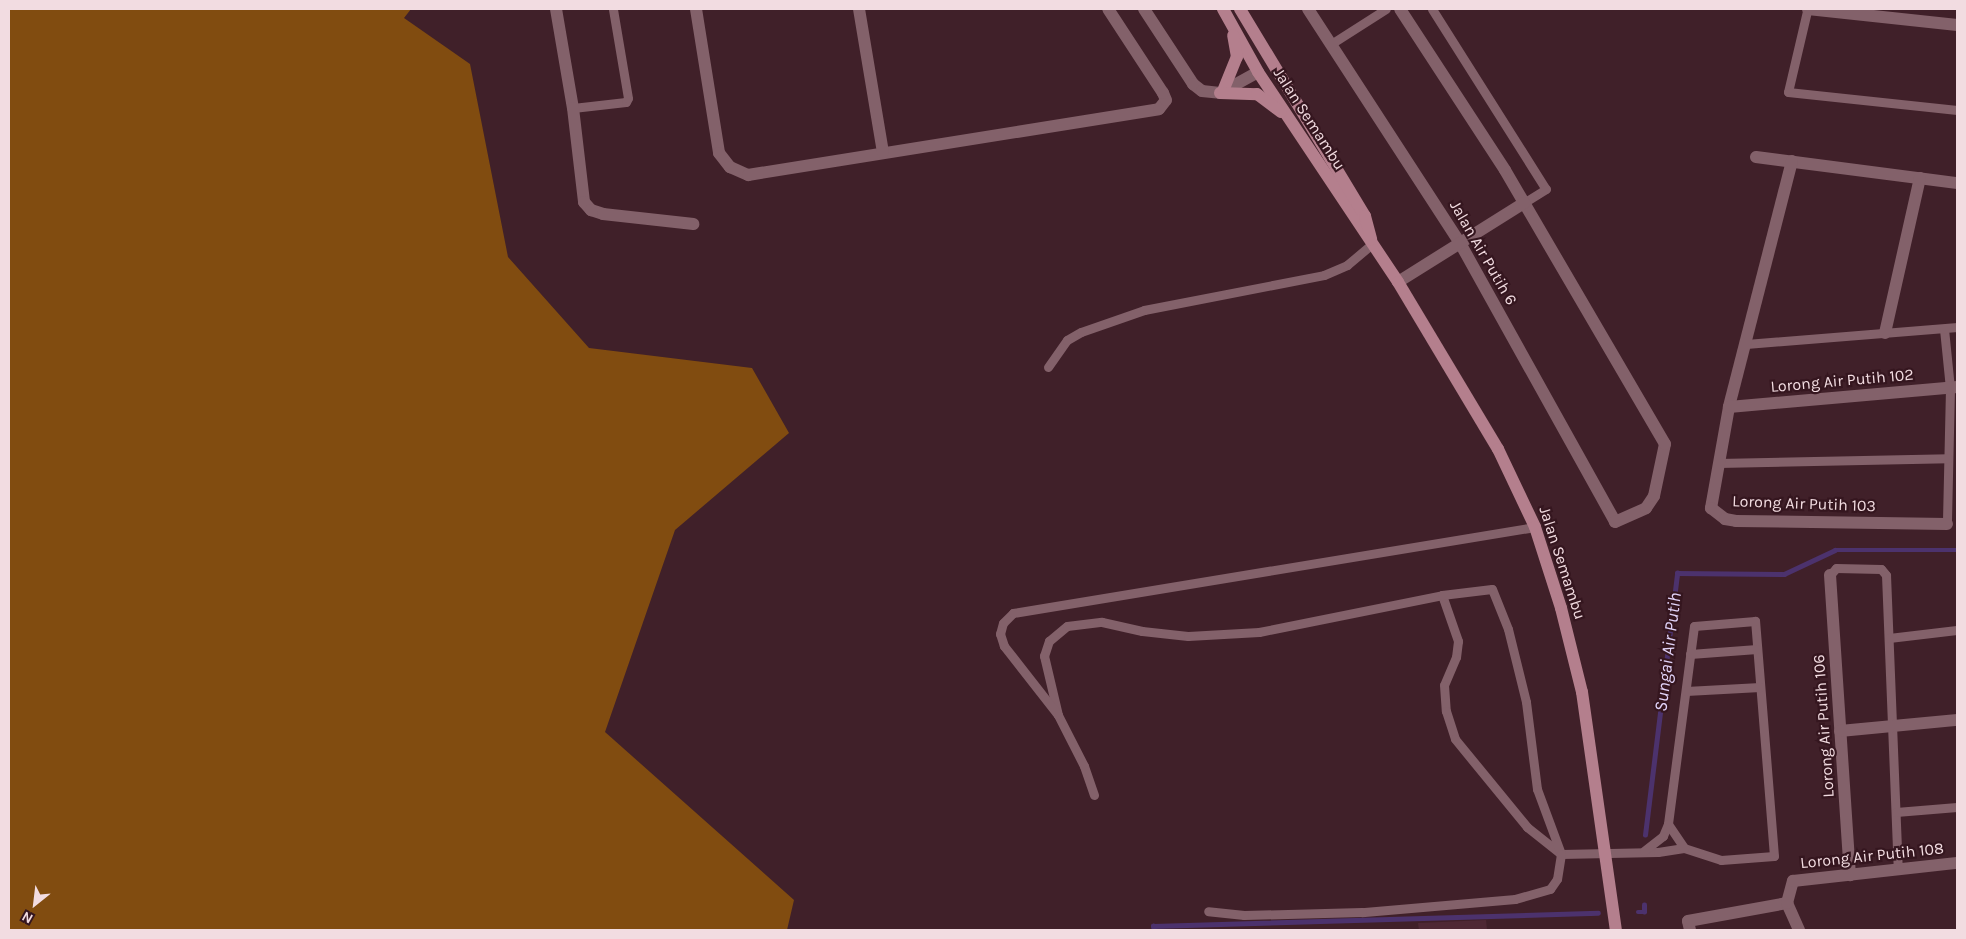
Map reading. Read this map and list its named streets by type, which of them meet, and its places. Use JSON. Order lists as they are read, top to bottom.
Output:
{
  "streets": {
    "main road": ["Jalan Semambu"],
    "street": [
      "Jalan Air Putih 6",
      "Lorong Air Putih 102",
      "Lorong Air Putih 103",
      "Lorong Air Putih 106",
      "Lorong Air Putih 108"
    ]
  },
  "crossings": [
    ["Lorong Air Putih 102", "Lorong Air Putih 103"],
    ["Lorong Air Putih 106", "Lorong Air Putih 108"]
  ],
  "water": ["Sungai Air Putih"],
  "north": "bottom left"
}
